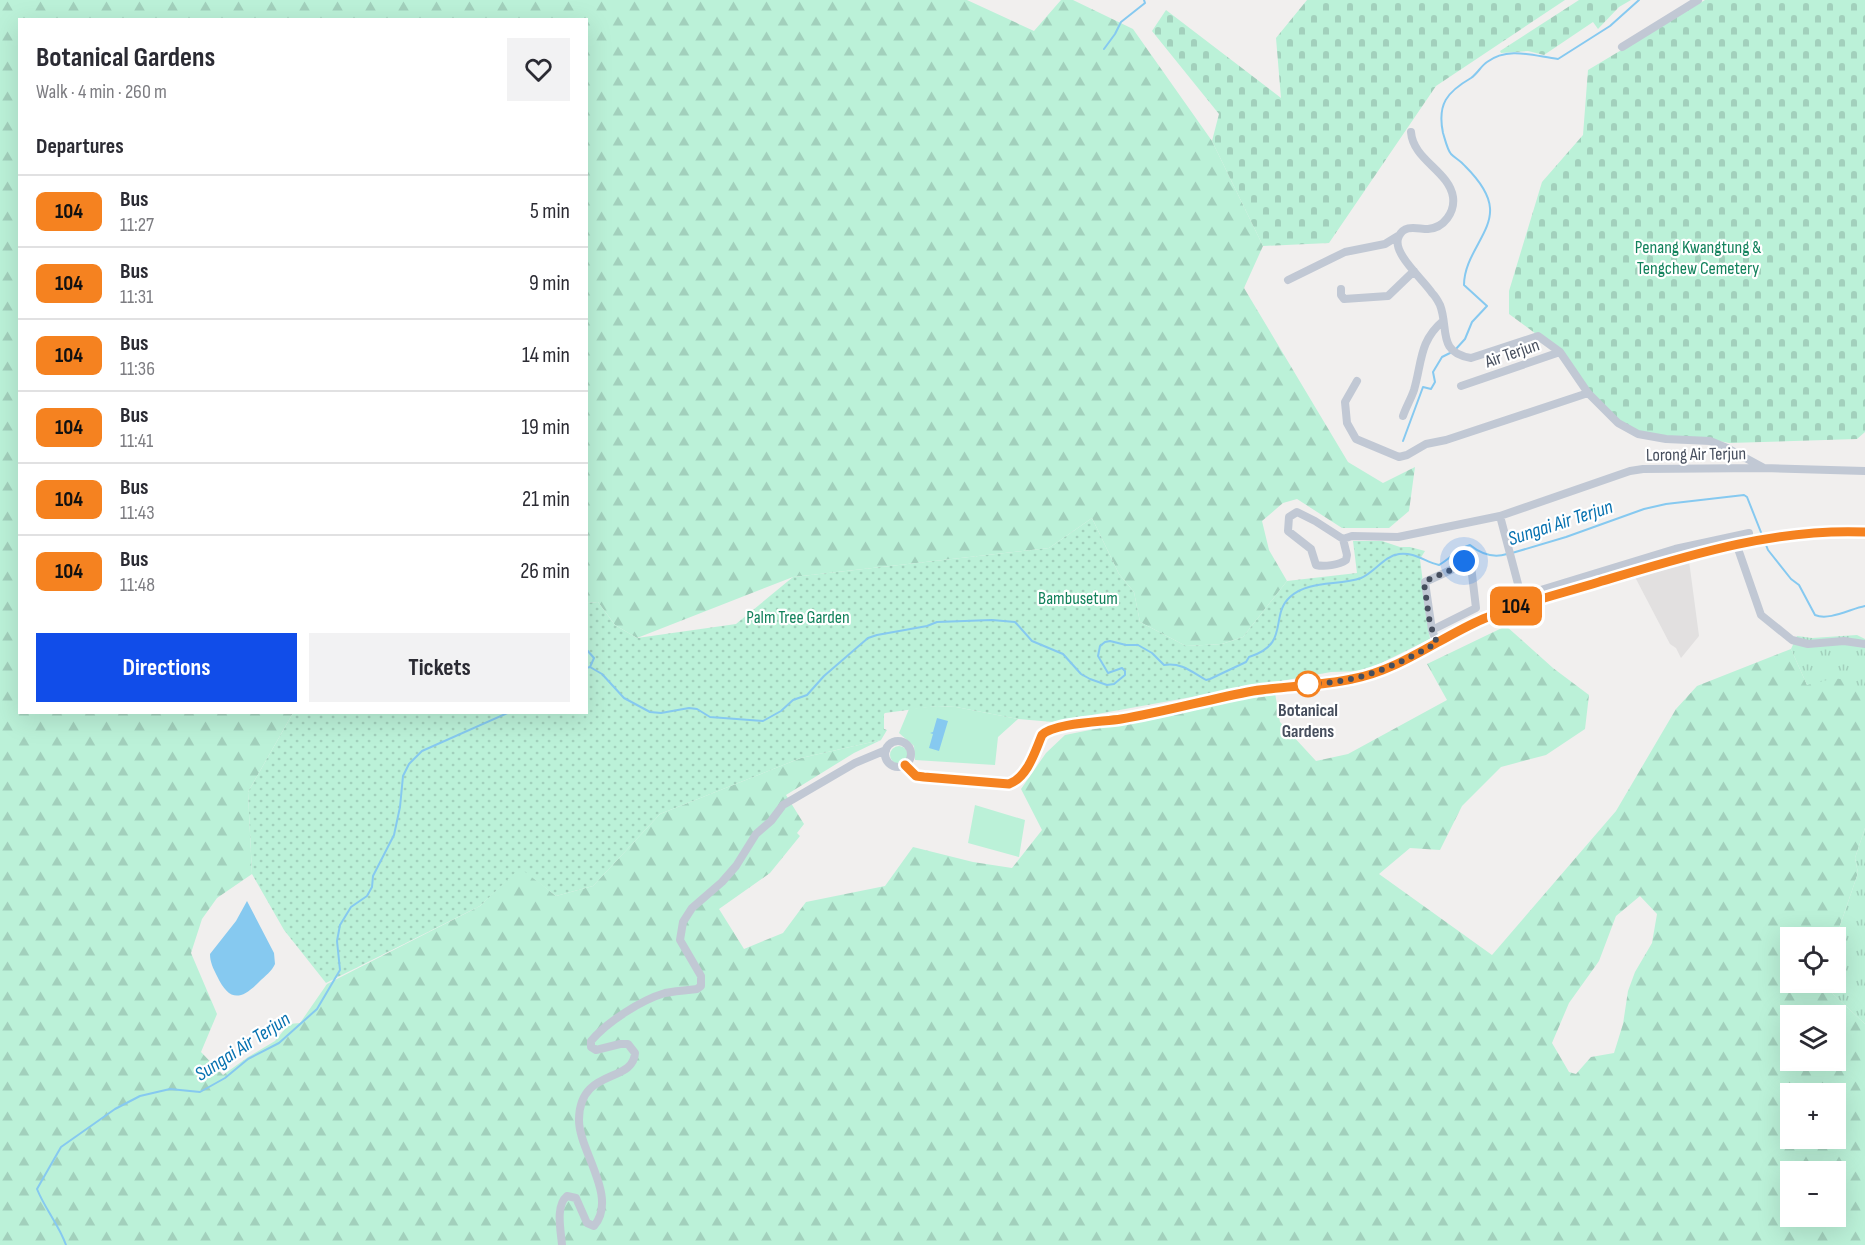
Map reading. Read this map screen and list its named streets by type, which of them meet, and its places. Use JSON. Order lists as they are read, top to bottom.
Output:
{
  "streets": {
    "street": ["Air Terjun", "Lorong Air Terjun"]
  },
  "crossings": [
    ["Air Terjun", "Lorong Air Terjun"]
  ],
  "water": ["Sungai Air Terjun"],
  "parks": ["Penang Kwangtung & Tengchew Cemetery", "Bambusetum", "Palm Tree Garden"],
  "places": ["Botanical Gardens"],
  "lines": ["bus line 104"],
  "page": {
    "on_map": "104",
    "heading": [
      ["Botanical Gardens", "Walk · 4 min · 260 m"],
      "Departures"
    ],
    "list": [
      {
        "mark": "104",
        "name": "Bus",
        "note": "11:27",
        "value": "5 min"
      },
      {
        "mark": "104",
        "name": "Bus",
        "note": "11:31",
        "value": "9 min"
      },
      {
        "mark": "104",
        "name": "Bus",
        "note": "11:36",
        "value": "14 min"
      },
      {
        "mark": "104",
        "name": "Bus",
        "note": "11:41",
        "value": "19 min"
      },
      {
        "mark": "104",
        "name": "Bus",
        "note": "11:43",
        "value": "21 min"
      },
      {
        "mark": "104",
        "name": "Bus",
        "note": "11:48",
        "value": "26 min"
      }
    ],
    "buttons": ["Directions", "Tickets"],
    "map_buttons": ["+", "−"]
  }
}
